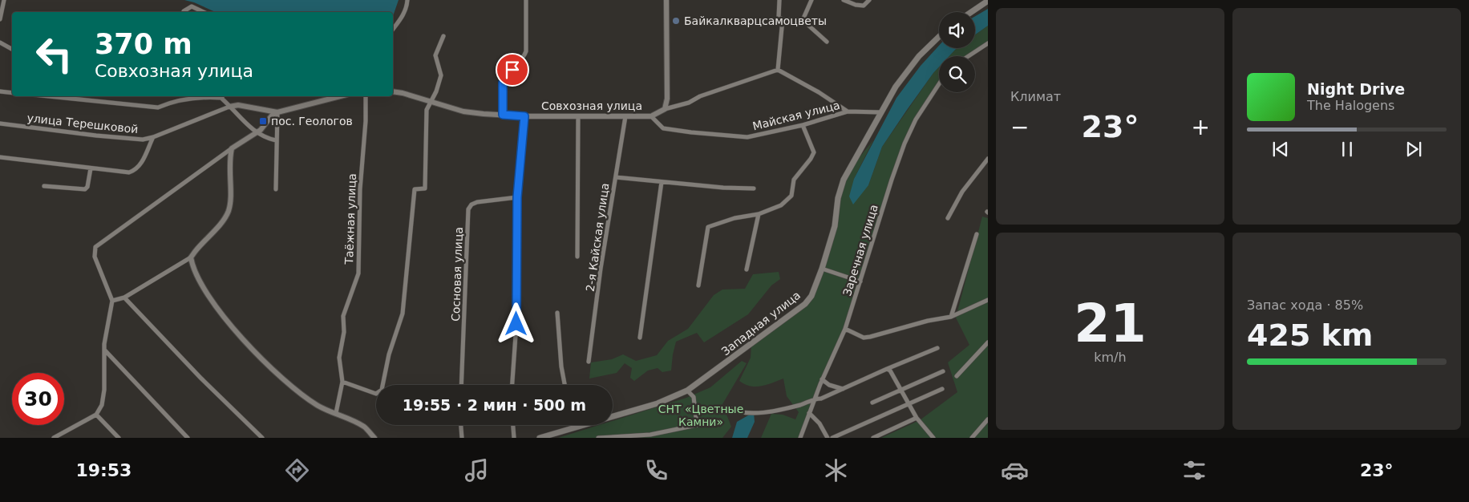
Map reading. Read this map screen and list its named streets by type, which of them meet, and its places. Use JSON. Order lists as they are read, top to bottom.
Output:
{
  "streets": {
    "main road": ["Западная улица"],
    "street": [
      "Совхозная улица",
      "Майская улица",
      "улица Терешковой",
      "Таёжная улица",
      "2-я Кайская улица",
      "Заречная улица",
      "Сосновая улица"
    ]
  },
  "crossings": [
    ["Совхозная улица", "Майская улица"],
    ["Совхозная улица", "2-я Кайская улица"],
    ["Майская улица", "Западная улица"]
  ],
  "parks": ["СНТ «Цветные Камни»"],
  "places": {
    "other": ["Байкалкварцсамоцветы"],
    "transit": ["пос. Геологов"]
  },
  "page": {
    "tile": [
      "Климат",
      ["21", "km/h"],
      ["Запас хода · 85%", "425 km"]
    ],
    "turn": ["370 m", "Совхозная улица"],
    "song": ["Night Drive", "The Halogens"],
    "heat": ["−", "23°", "+"],
    "limit": "30",
    "trip": "19:55 · 2 мин · 500 m",
    "tabs": ["19:53", "23°"]
  }
}
